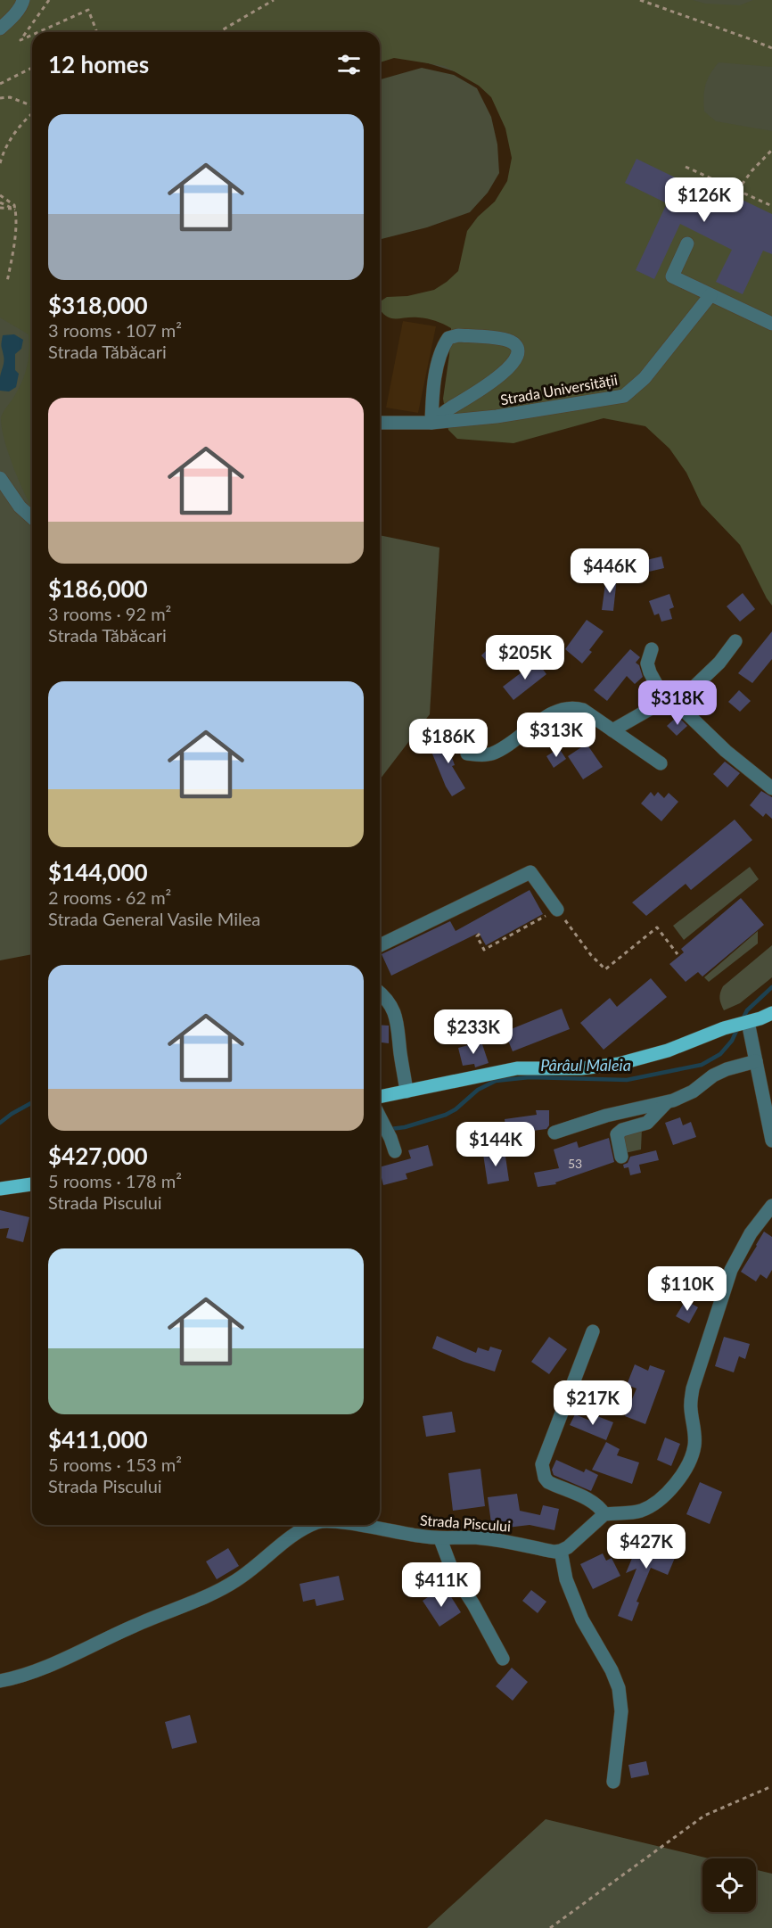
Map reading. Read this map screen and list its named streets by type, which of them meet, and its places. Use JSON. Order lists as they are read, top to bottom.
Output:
{
  "streets": {
    "street": ["Strada Universității", "Strada Piscului"]
  },
  "water": ["Pârâul Maleia"],
  "house_numbers": ["53"],
  "page": {
    "heading": "12 homes",
    "list": [
      {
        "name": "$318,000",
        "note": "3 rooms · 107 m² · Strada Tăbăcari"
      },
      {
        "name": "$186,000",
        "note": "3 rooms · 92 m² · Strada Tăbăcari"
      },
      {
        "name": "$144,000",
        "note": "2 rooms · 62 m² · Strada General Vasile Milea"
      },
      {
        "name": "$427,000",
        "note": "5 rooms · 178 m² · Strada Piscului"
      },
      {
        "name": "$411,000",
        "note": "5 rooms · 153 m² · Strada Piscului"
      }
    ],
    "price": [
      "$126K",
      "$446K",
      "$205K",
      "$318K",
      "$313K",
      "$186K",
      "$233K",
      "$144K",
      "$110K",
      "$217K",
      "$427K",
      "$411K"
    ]
  }
}
